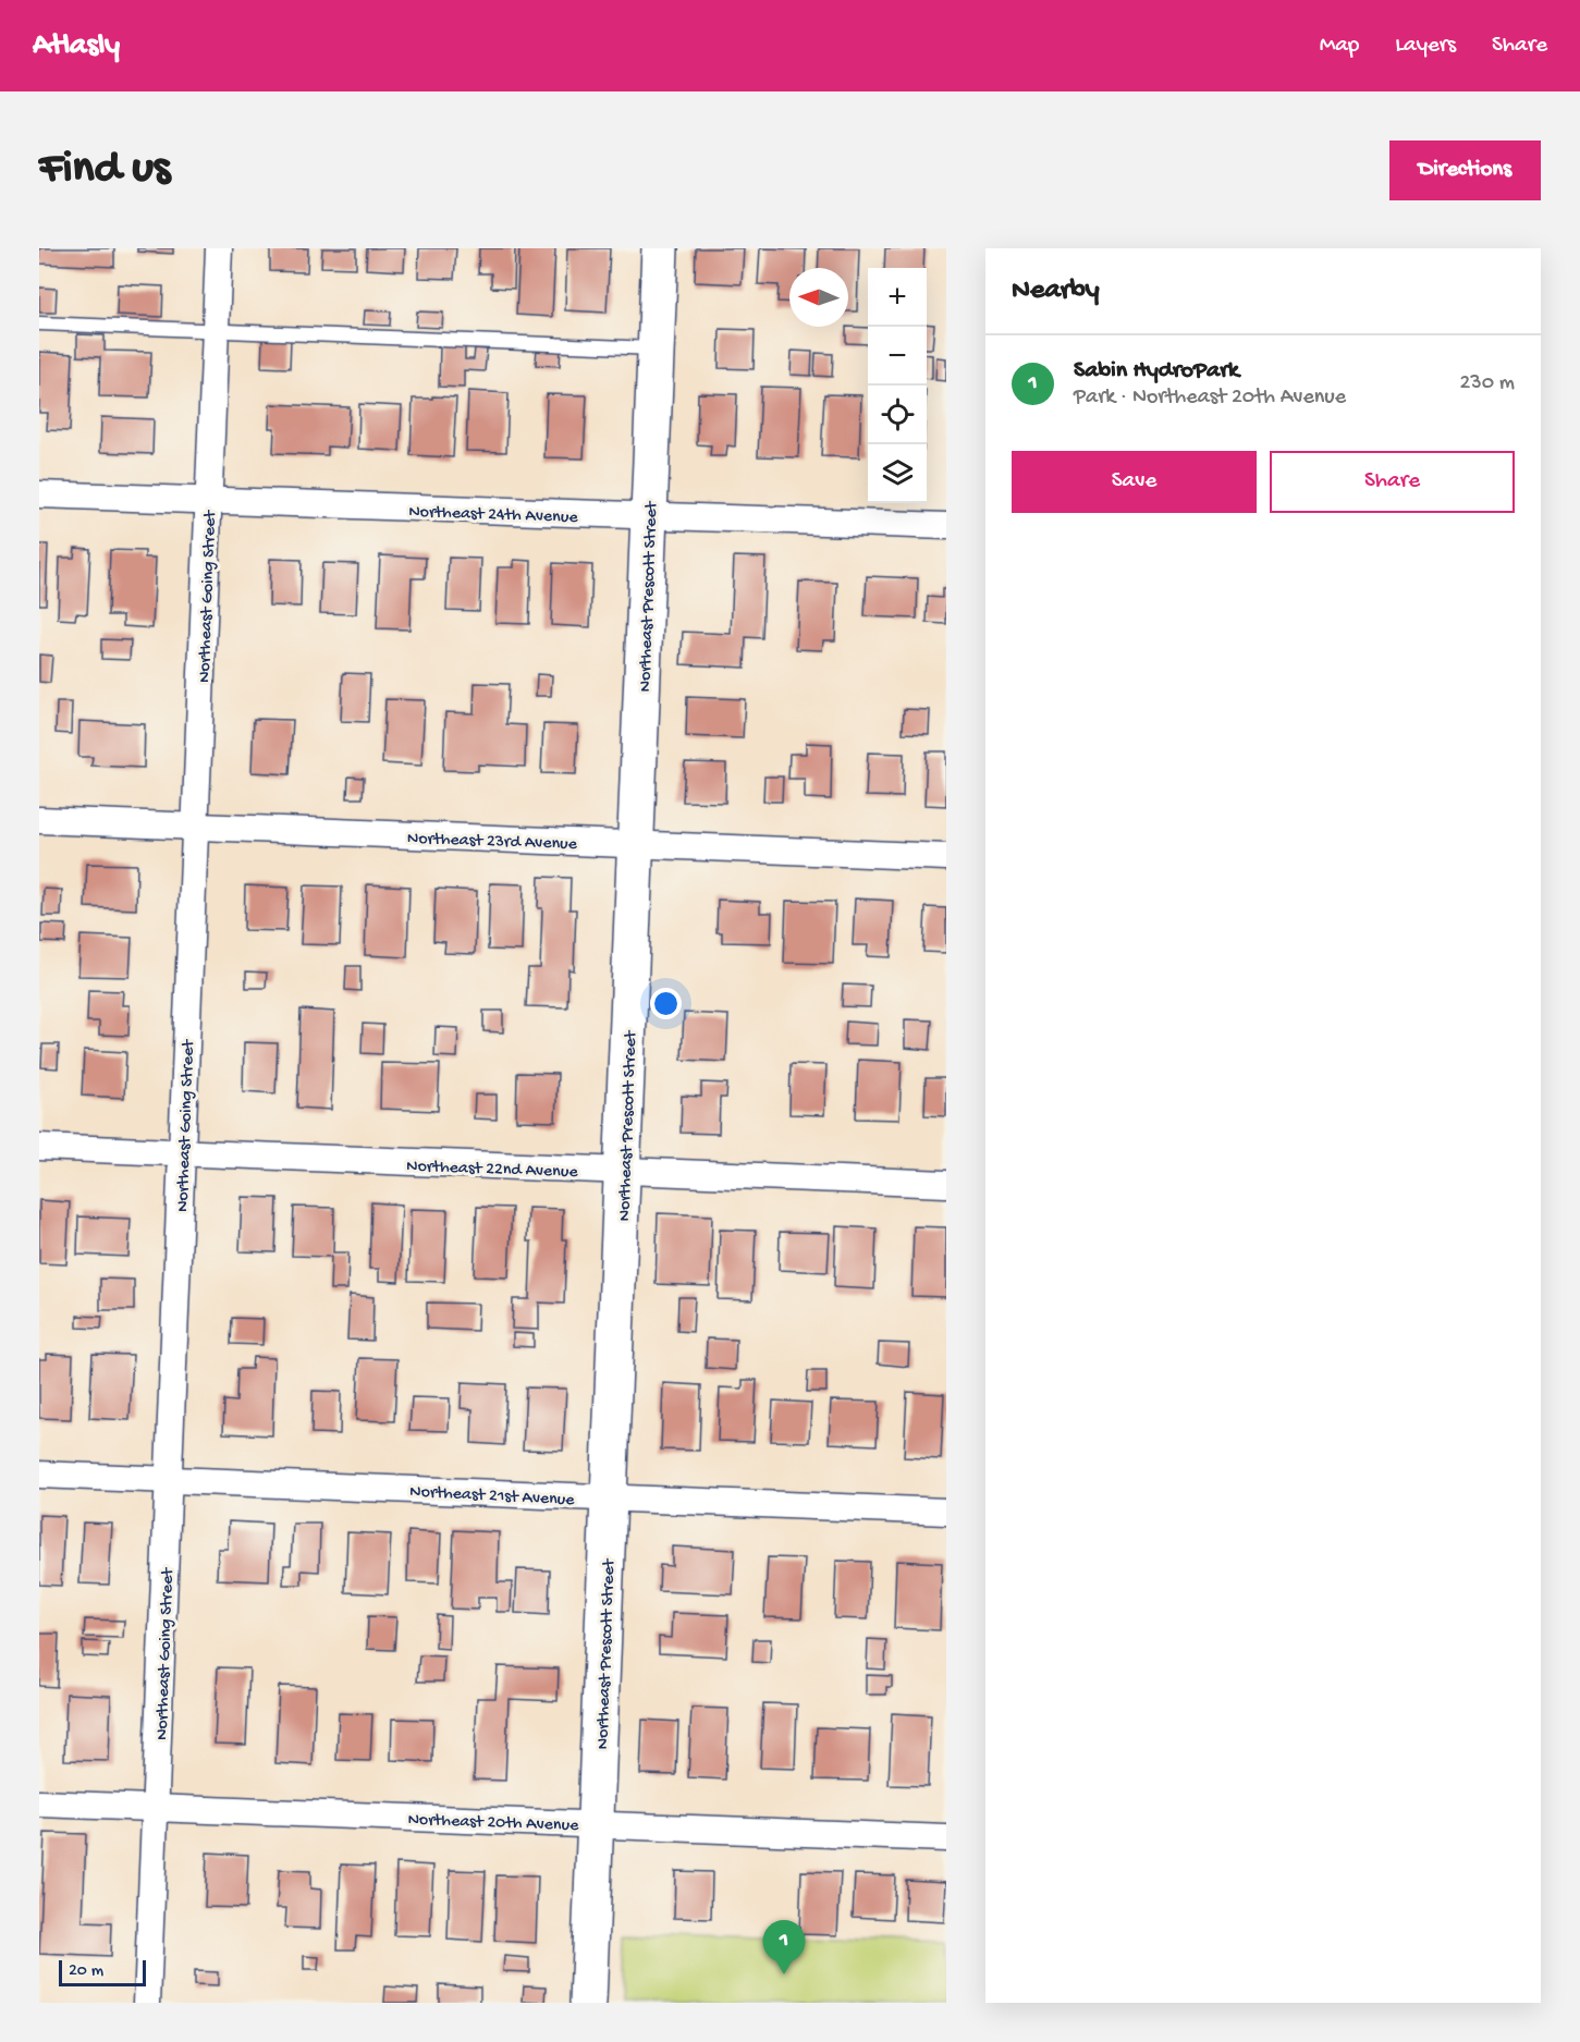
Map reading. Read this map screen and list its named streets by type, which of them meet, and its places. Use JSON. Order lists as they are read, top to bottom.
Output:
{
  "streets": {
    "street": [
      "Northeast 24th Avenue",
      "Northeast Going Street",
      "Northeast Prescott Street",
      "Northeast 23rd Avenue",
      "Northeast 22nd Avenue",
      "Northeast 21st Avenue",
      "Northeast 20th Avenue"
    ]
  },
  "crossings": [
    ["Northeast 24th Avenue", "Northeast Going Street"],
    ["Northeast 24th Avenue", "Northeast Prescott Street"],
    ["Northeast Going Street", "Northeast 23rd Avenue"],
    ["Northeast Going Street", "Northeast 22nd Avenue"],
    ["Northeast Going Street", "Northeast 21st Avenue"],
    ["Northeast Going Street", "Northeast 20th Avenue"],
    ["Northeast Prescott Street", "Northeast 23rd Avenue"],
    ["Northeast Prescott Street", "Northeast 22nd Avenue"],
    ["Northeast Prescott Street", "Northeast 21st Avenue"],
    ["Northeast Prescott Street", "Northeast 20th Avenue"]
  ],
  "scale_bar": "20 m",
  "north": "left",
  "page": {
    "header": "Atlasly",
    "nav": ["Map", "Layers", "Share"],
    "buttons": [
      "Directions",
      ["Save", "Share"]
    ],
    "title": "Find us",
    "heading": "Nearby",
    "map_buttons": ["+", "−"],
    "list": [
      {
        "mark": "1",
        "name": "Sabin HydroPark",
        "note": "Park · Northeast 20th Avenue",
        "value": "230 m"
      }
    ],
    "pins": "1",
    "scale": "20 m"
  }
}
